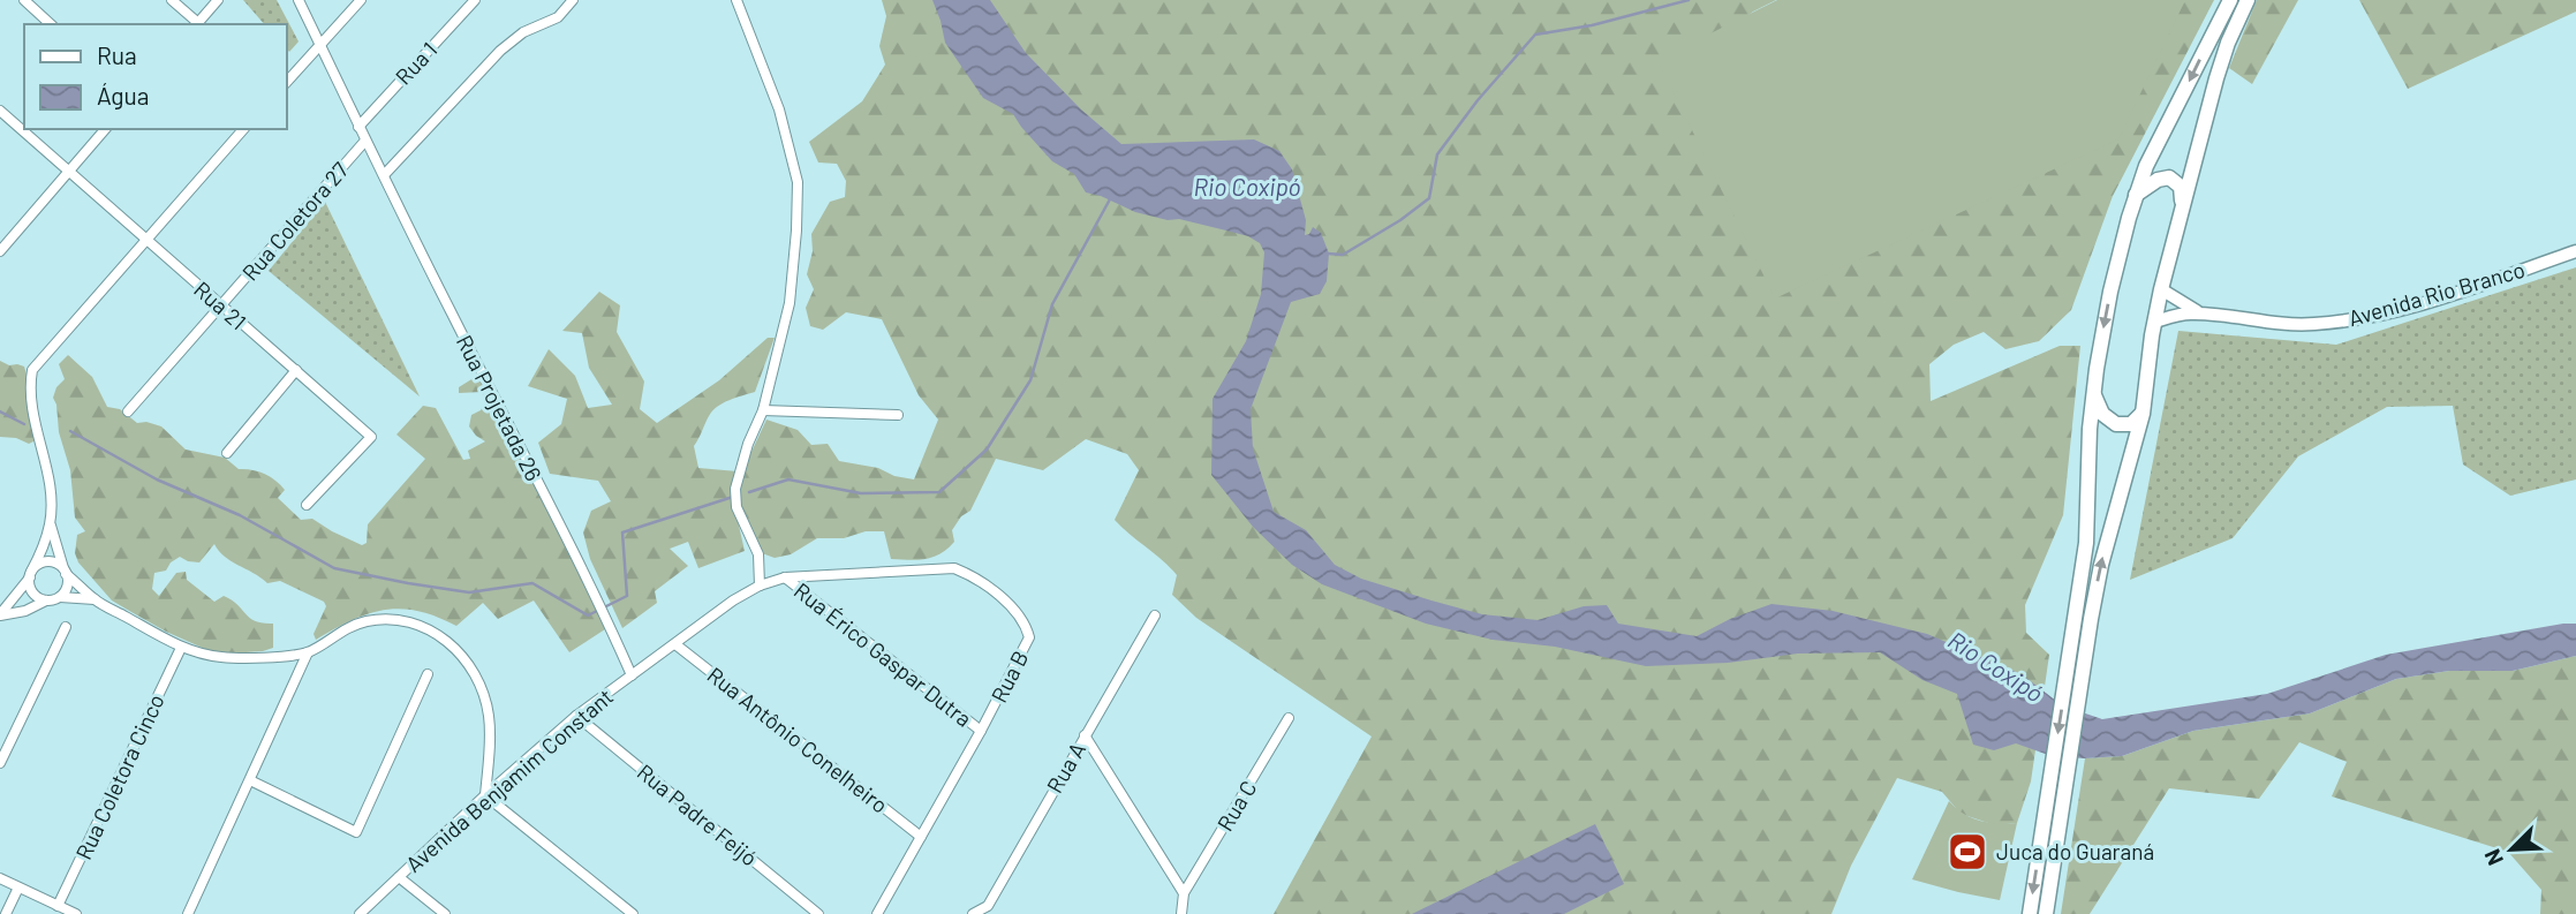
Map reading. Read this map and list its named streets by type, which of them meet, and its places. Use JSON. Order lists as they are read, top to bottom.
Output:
{
  "streets": {
    "street": [
      "Rua 1",
      "Rua Coletora 27",
      "Avenida Rio Branco",
      "Rua 21",
      "Rua Projetada 26",
      "Rua Érico Gaspar Dutra",
      "Rua B",
      "Rua Antônio Conelheiro",
      "Rua A",
      "Rua Coletora Cinco",
      "Avenida Benjamim Constant",
      "Rua C",
      "Rua Padre Feijó"
    ]
  },
  "crossings": [
    ["Rua 1", "Rua Projetada 26"],
    ["Rua Coletora 27", "Rua 21"],
    ["Rua Coletora 27", "Rua Projetada 26"],
    ["Rua Projetada 26", "Avenida Benjamim Constant"],
    ["Rua Érico Gaspar Dutra", "Rua B"],
    ["Rua Érico Gaspar Dutra", "Avenida Benjamim Constant"],
    ["Rua B", "Rua Antônio Conelheiro"],
    ["Rua B", "Avenida Benjamim Constant"],
    ["Rua Antônio Conelheiro", "Avenida Benjamim Constant"],
    ["Avenida Benjamim Constant", "Rua Padre Feijó"]
  ],
  "water": ["Rio Coxipó"],
  "places": {
    "sports": ["Juca do Guaraná"]
  },
  "legend": ["Rua", "Água"],
  "north": "bottom left"
}
